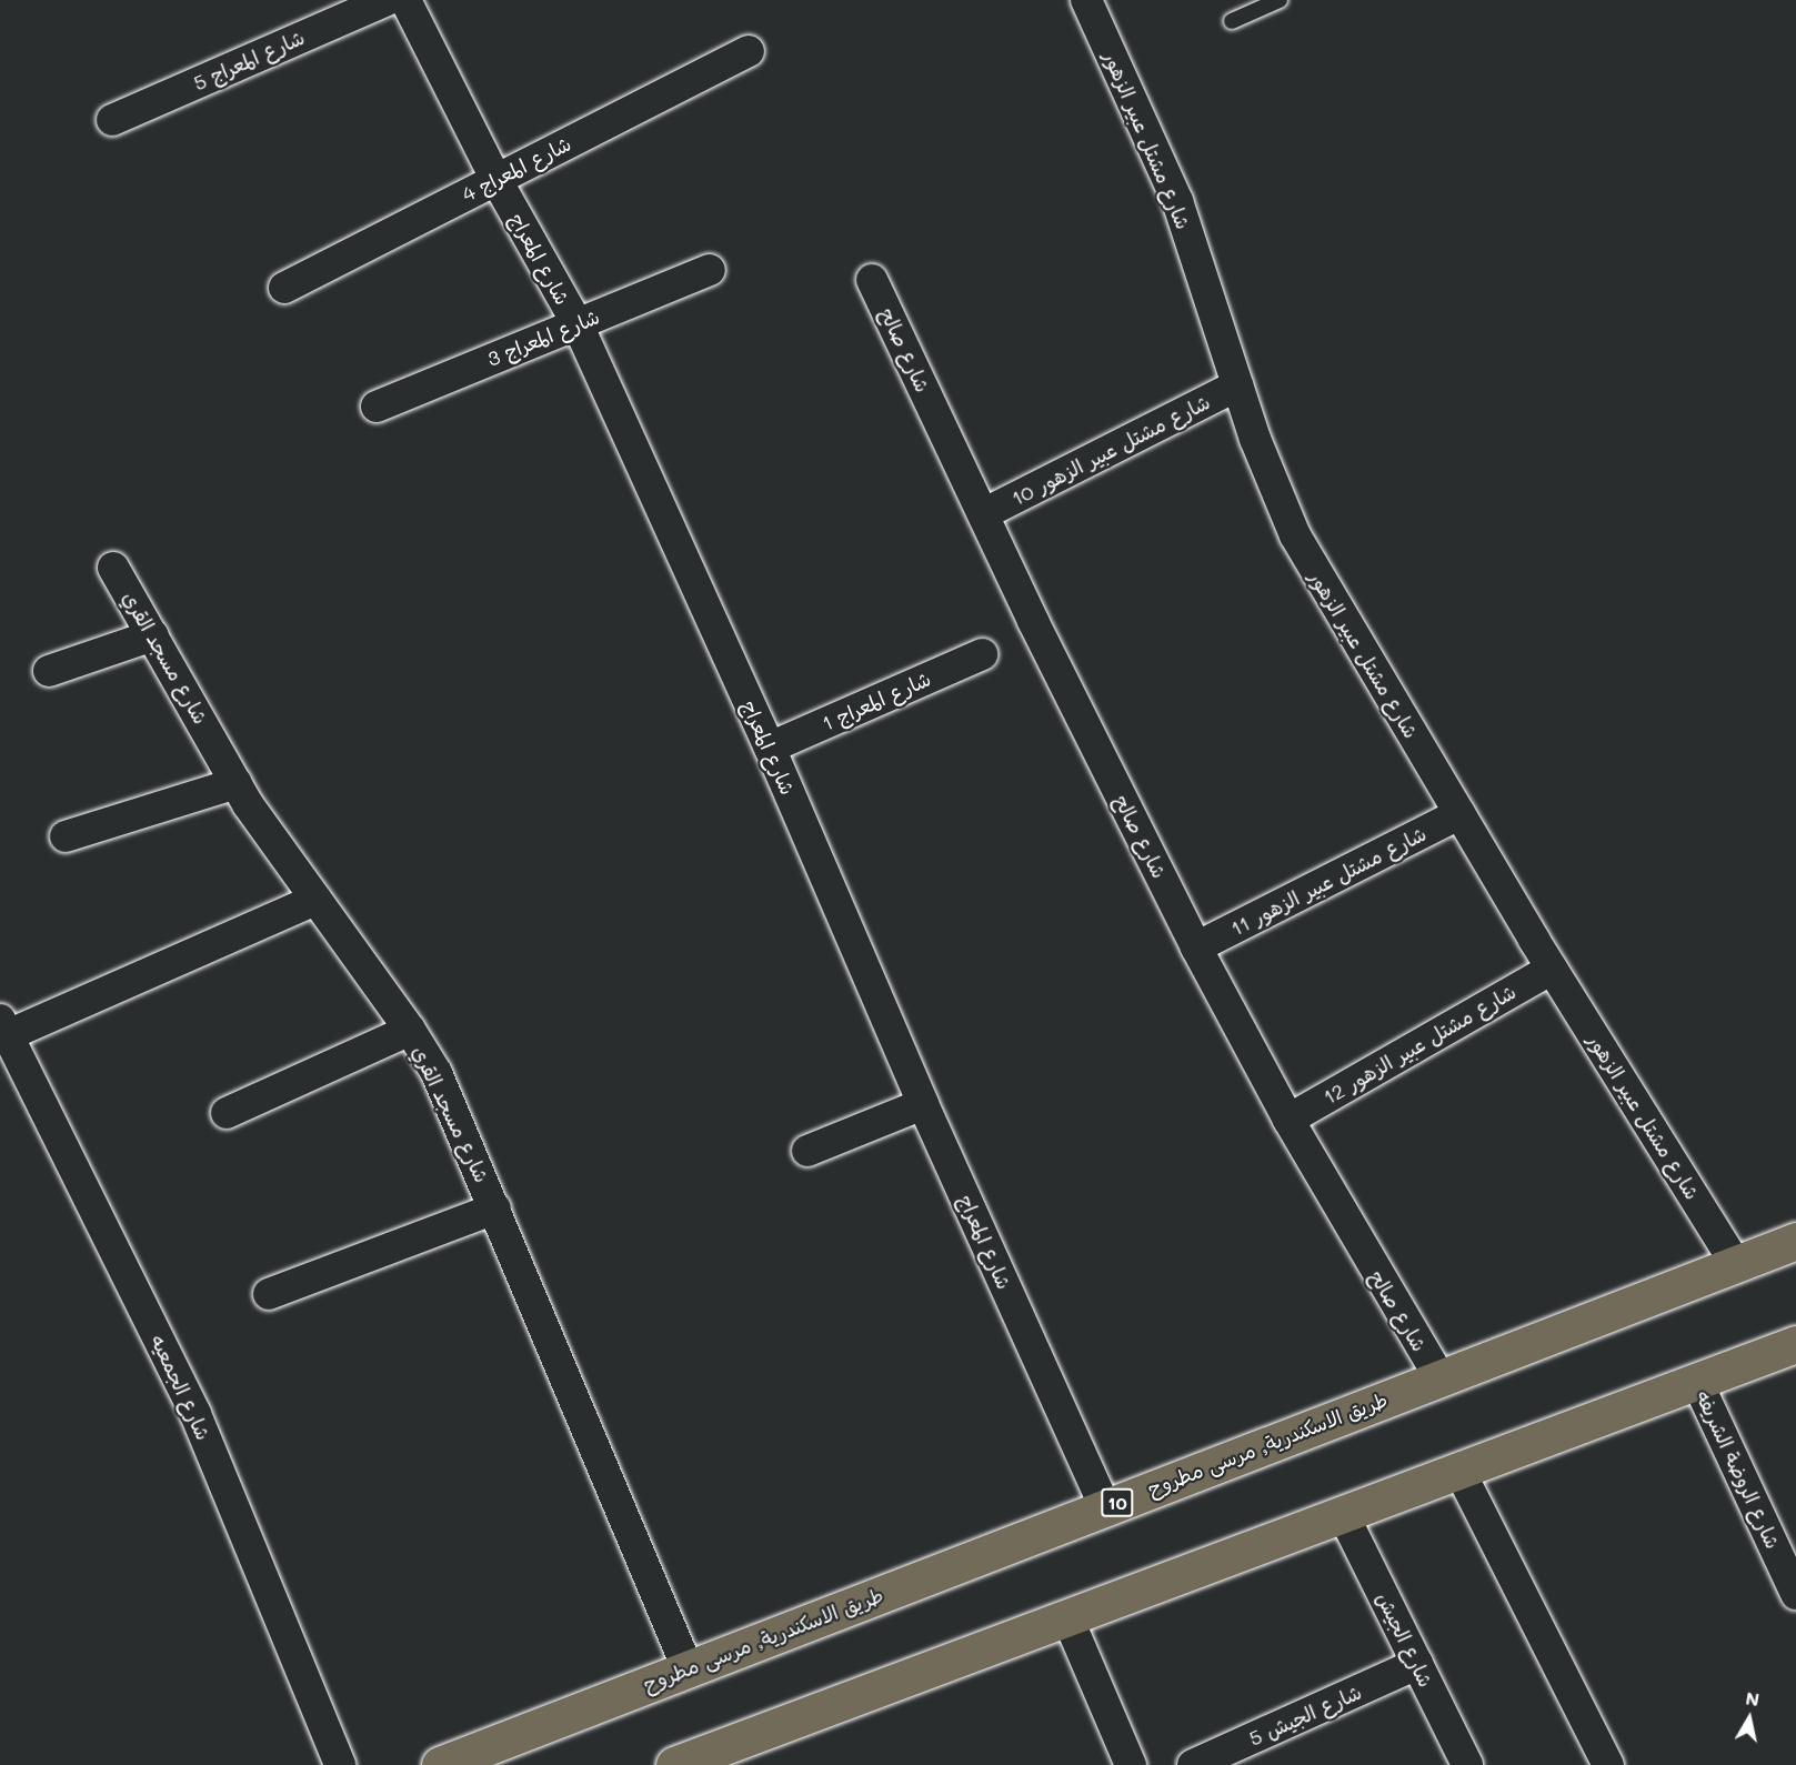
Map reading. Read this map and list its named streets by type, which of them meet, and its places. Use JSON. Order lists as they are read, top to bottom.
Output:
{
  "streets": {
    "main road": ["طريق الاسكندرية, مرسى مطروح", "10"],
    "street": [
      "شارع المعراج 5",
      "شارع مشتل عبير الزهور",
      "شارع المعراج 4",
      "شارع المعراج",
      "شارع المعراج 3",
      "شارع صالح",
      "شارع مشتل عبير الزهور 10",
      "شارع مسجد القري",
      "شارع المعراج 1",
      "شارع مشتل عبير الزهور 11",
      "شارع مشتل عبير الزهور 12",
      "شارع الجمعيه",
      "شارع الروضة الشريفه",
      "شارع الجيش",
      "شارع الجيش 5"
    ]
  },
  "crossings": [
    ["شارع مشتل عبير الزهور", "شارع مشتل عبير الزهور 10"],
    ["شارع مشتل عبير الزهور", "شارع مشتل عبير الزهور 11"],
    ["شارع مشتل عبير الزهور", "شارع مشتل عبير الزهور 12"],
    ["شارع مشتل عبير الزهور", "طريق الاسكندرية, مرسى مطروح"],
    ["شارع المعراج 4", "شارع المعراج"],
    ["شارع المعراج", "شارع المعراج 3"],
    ["شارع المعراج", "شارع المعراج 1"],
    ["شارع المعراج", "طريق الاسكندرية, مرسى مطروح"],
    ["شارع صالح", "شارع مشتل عبير الزهور 10"],
    ["شارع صالح", "شارع مشتل عبير الزهور 11"],
    ["شارع صالح", "شارع مشتل عبير الزهور 12"],
    ["شارع صالح", "طريق الاسكندرية, مرسى مطروح"],
    ["شارع مسجد القري", "طريق الاسكندرية, مرسى مطروح"],
    ["شارع الجيش", "شارع الجيش 5"]
  ],
  "north": "top"
}
